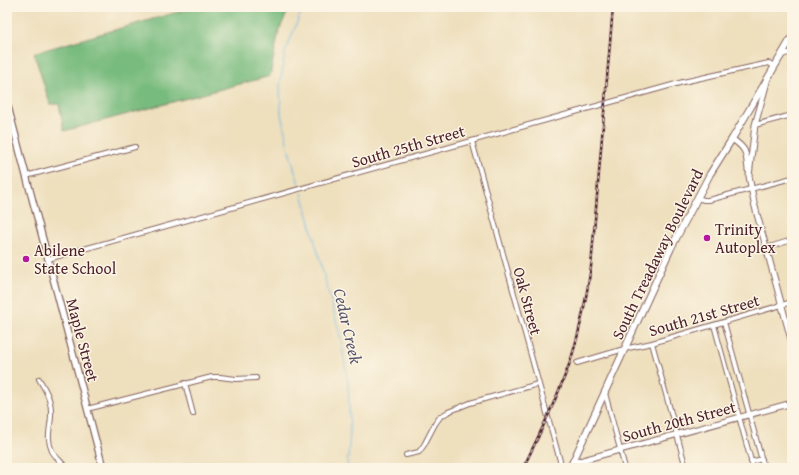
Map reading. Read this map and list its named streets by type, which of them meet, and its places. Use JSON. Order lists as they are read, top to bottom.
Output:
{
  "streets": {
    "main road": ["South Treadaway Boulevard", "Maple Street"],
    "street": [
      "South 25th Street",
      "Oak Street",
      "South 21st Street",
      "South 20th Street"
    ]
  },
  "crossings": [
    ["South 25th Street", "South Treadaway Boulevard"],
    ["South 25th Street", "Oak Street"],
    ["South 25th Street", "Maple Street"],
    ["South Treadaway Boulevard", "South 21st Street"],
    ["South Treadaway Boulevard", "South 20th Street"]
  ],
  "water": ["Cedar Creek"],
  "places": ["Trinity Autoplex", "Abilene State School"]
}
